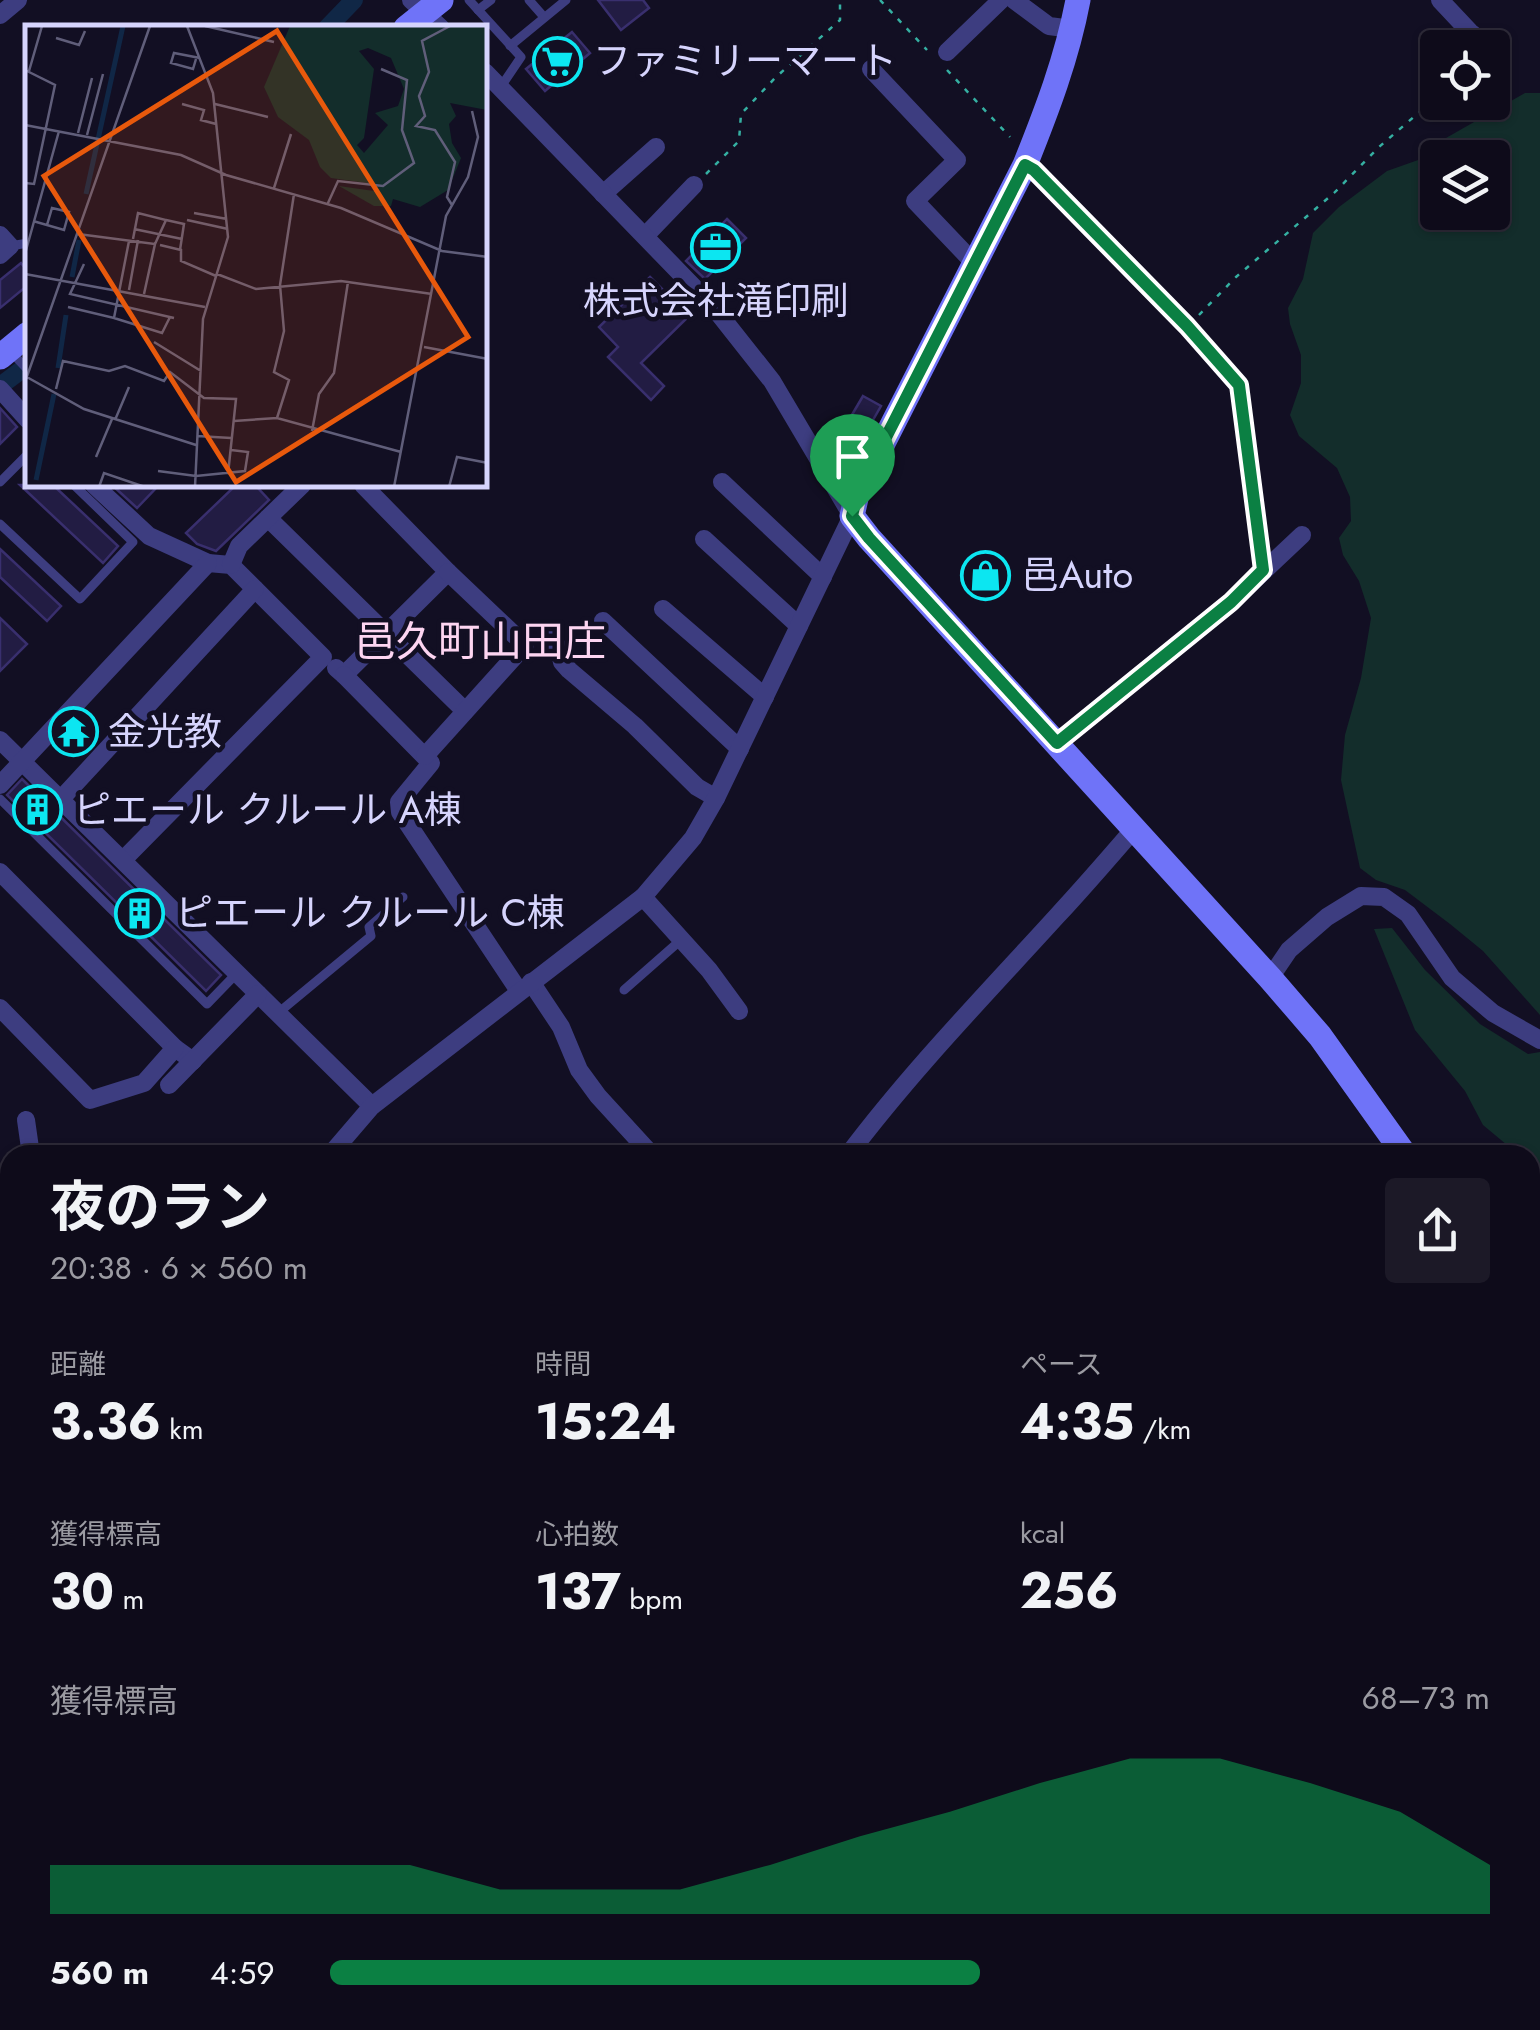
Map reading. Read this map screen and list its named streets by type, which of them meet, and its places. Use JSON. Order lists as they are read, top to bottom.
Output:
{
  "districts": ["邑久町山田庄"],
  "places": {
    "supermarket": ["ファミリーマート"],
    "office": ["株式会社滝印刷"],
    "shop": ["邑Auto"],
    "temple": ["金光教"],
    "building": ["ピエール クルール A棟", "ピエール クルール C棟"]
  },
  "page": {
    "heading": ["夜のラン", "20:38 · 6 × 560 m"],
    "stats": [
      ["距離", "3.36 km"],
      ["時間", "15:24"],
      ["ペース", "4:35 /km"],
      ["獲得標高", "30 m"],
      ["心拍数", "137 bpm"],
      ["kcal", "256"]
    ],
    "chart": ["獲得標高", "68–73 m"],
    "list": [
      {
        "name": "560 m",
        "note": "4:59"
      }
    ]
  }
}
